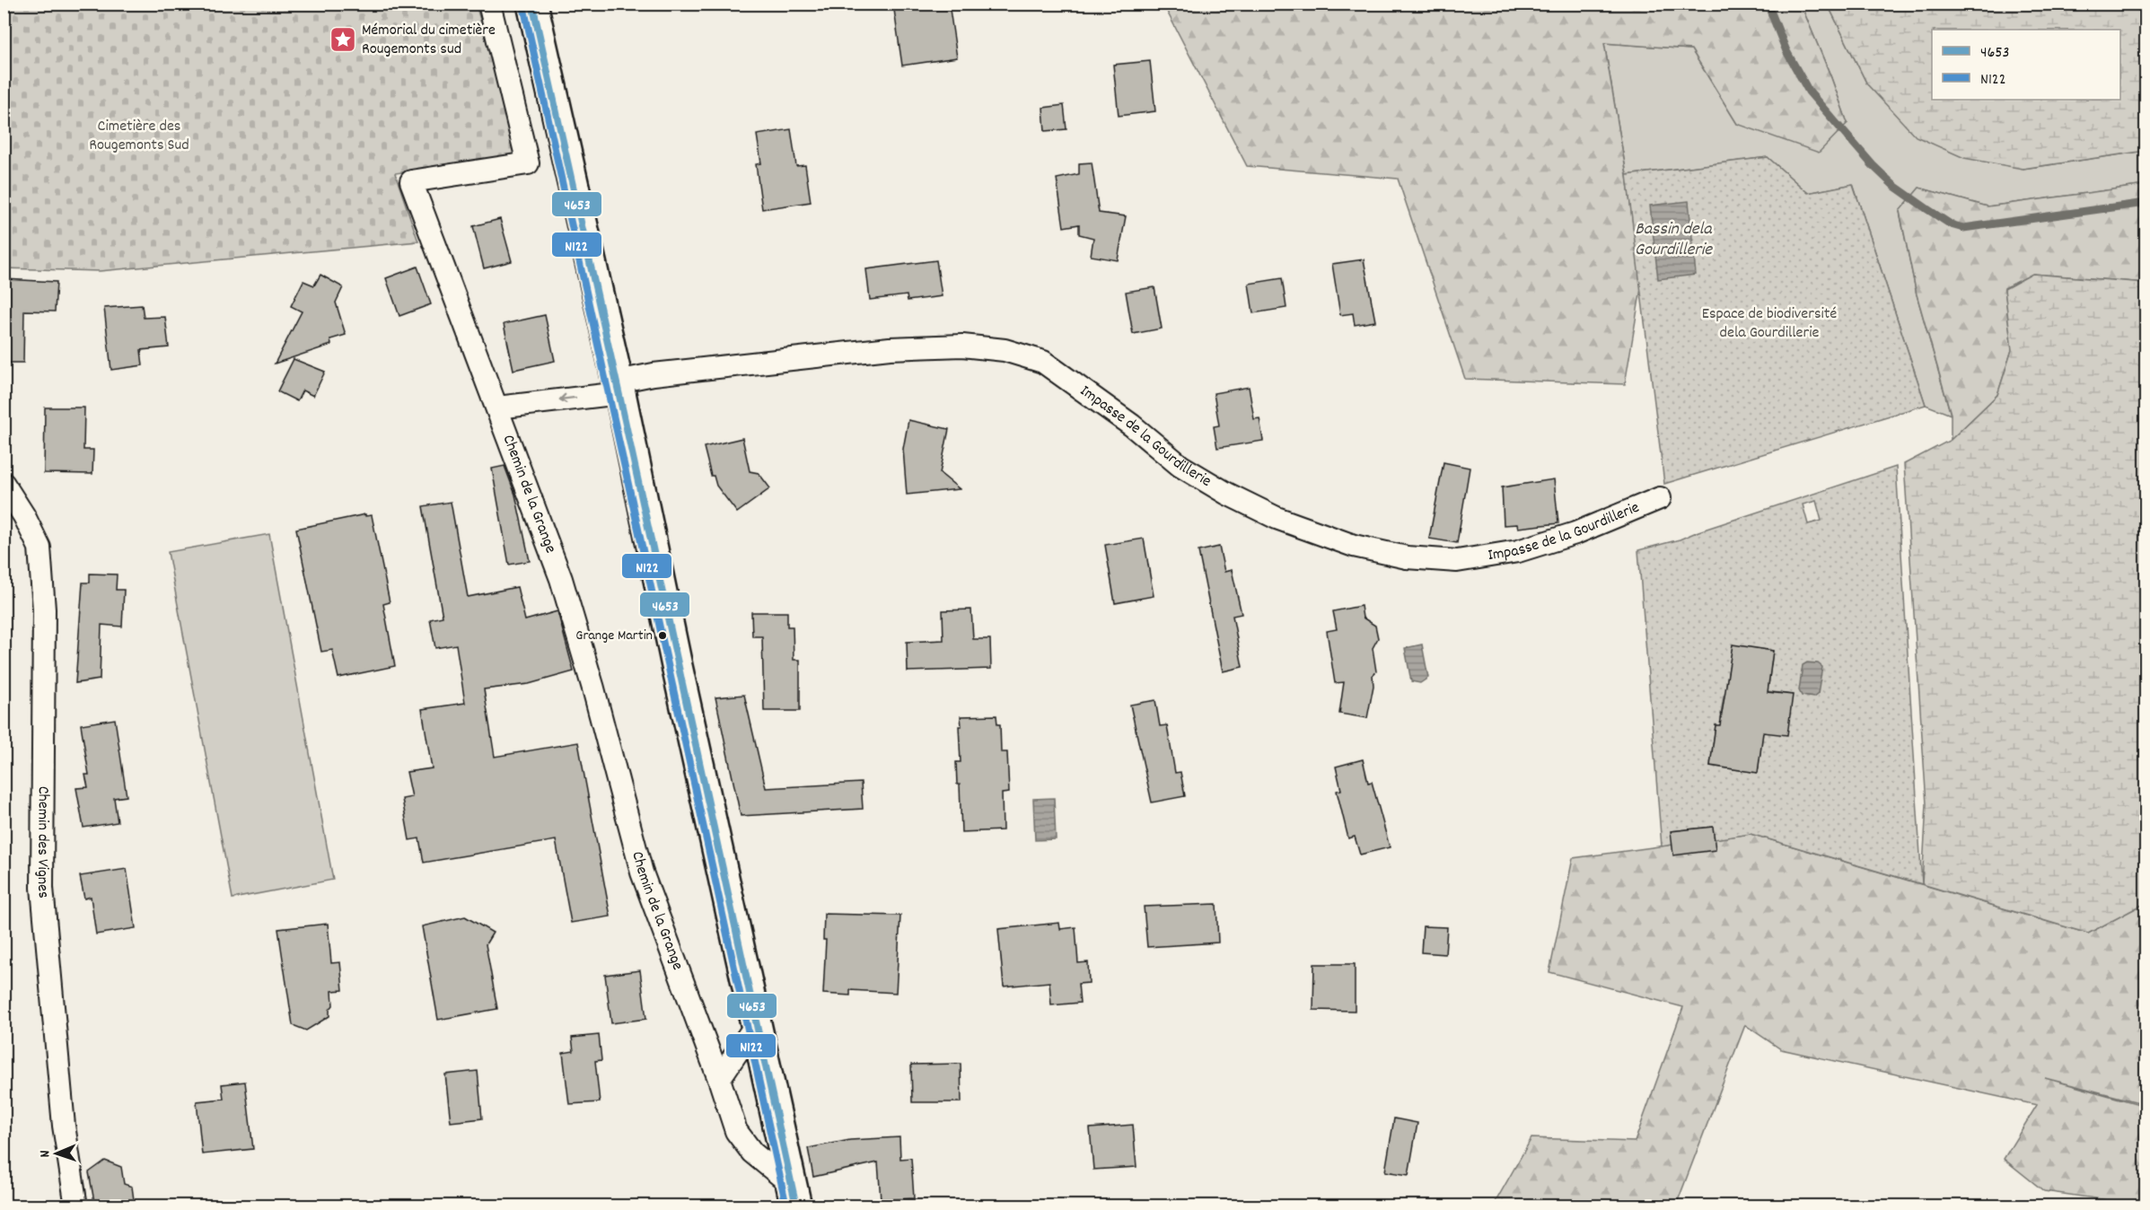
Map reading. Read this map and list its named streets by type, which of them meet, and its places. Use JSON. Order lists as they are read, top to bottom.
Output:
{
  "streets": {
    "street": ["Impasse de la Gourdillerie", "Chemin de la Grange", "Chemin des Vignes"]
  },
  "crossings": [
    ["Impasse de la Gourdillerie", "Chemin de la Grange"]
  ],
  "water": ["Bassin dela Gourdillerie"],
  "parks": ["Cimetière des Rougemonts Sud", "Espace de biodiversité dela Gourdillerie"],
  "places": {
    "place": ["Mémorial du cimetière Rougemonts sud"],
    "other": ["Grange Martin"]
  },
  "lines": ["transit line 4653", "transit line N122"],
  "legend": ["4653", "N122"],
  "north": "left"
}
